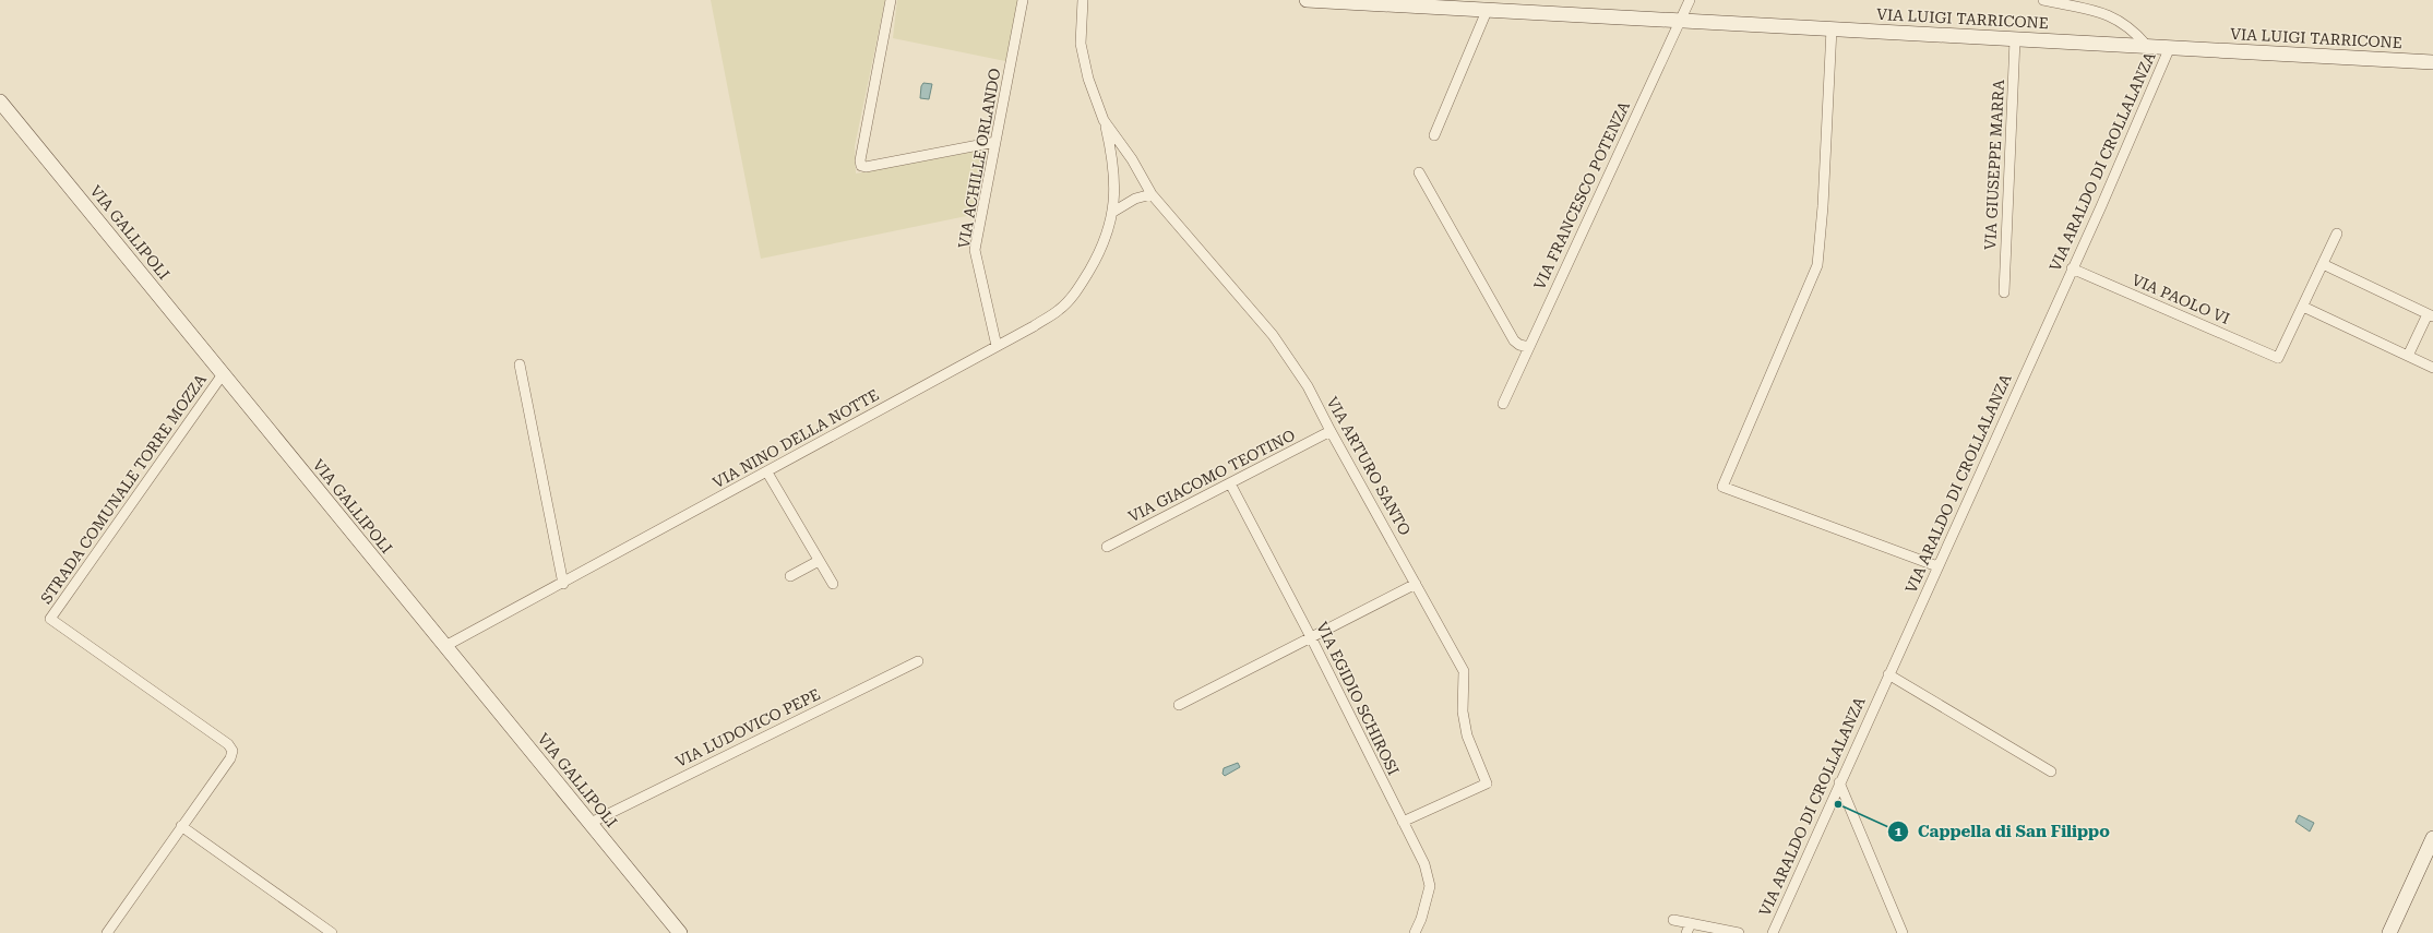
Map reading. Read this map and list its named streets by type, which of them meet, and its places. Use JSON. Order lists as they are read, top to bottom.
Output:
{
  "streets": {
    "main road": ["VIA LUIGI TARRICONE", "VIA GALLIPOLI"],
    "street": [
      "VIA ACHILLE ORLANDO",
      "VIA ARALDO DI CROLLALANZA",
      "VIA GIUSEPPE MARRA",
      "VIA FRANCESCO POTENZA",
      "VIA PAOLO VI",
      "VIA NINO DELLA NOTTE",
      "VIA ARTURO SANTO",
      "VIA GIACOMO TEOTINO",
      "STRADA COMUNALE TORRE MOZZA",
      "VIA EGIDIO SCHIROSI",
      "VIA LUDOVICO PEPE"
    ]
  },
  "crossings": [
    ["VIA LUIGI TARRICONE", "VIA ARALDO DI CROLLALANZA"],
    ["VIA LUIGI TARRICONE", "VIA GIUSEPPE MARRA"],
    ["VIA LUIGI TARRICONE", "VIA FRANCESCO POTENZA"],
    ["VIA ACHILLE ORLANDO", "VIA NINO DELLA NOTTE"],
    ["VIA ARALDO DI CROLLALANZA", "VIA PAOLO VI"],
    ["VIA GALLIPOLI", "VIA NINO DELLA NOTTE"],
    ["VIA GALLIPOLI", "STRADA COMUNALE TORRE MOZZA"],
    ["VIA GALLIPOLI", "VIA LUDOVICO PEPE"],
    ["VIA NINO DELLA NOTTE", "VIA ARTURO SANTO"],
    ["VIA ARTURO SANTO", "VIA GIACOMO TEOTINO"],
    ["VIA ARTURO SANTO", "VIA EGIDIO SCHIROSI"],
    ["VIA GIACOMO TEOTINO", "VIA EGIDIO SCHIROSI"]
  ],
  "places": ["Cappella di San Filippo"]
}
